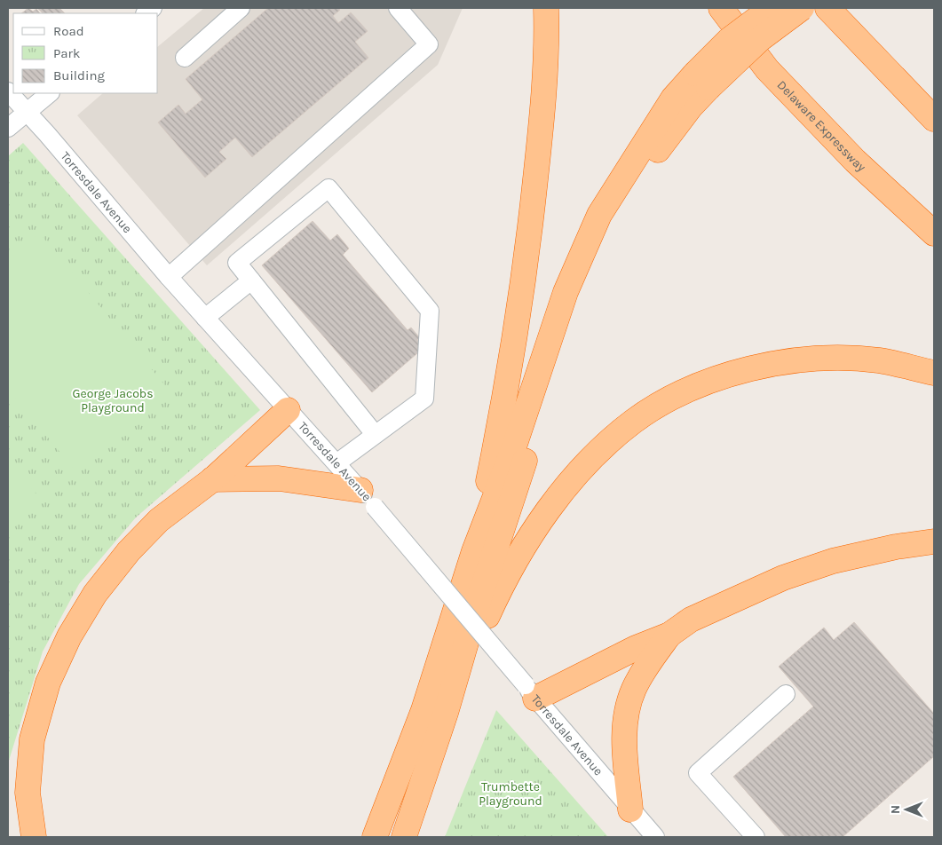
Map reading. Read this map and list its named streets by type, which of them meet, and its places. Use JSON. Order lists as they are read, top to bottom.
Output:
{
  "streets": {
    "highway": ["Delaware Expressway"],
    "street": ["Torresdale Avenue"]
  },
  "parks": ["George Jacobs Playground", "Trumbette Playground"],
  "legend": ["Road", "Park", "Building"],
  "north": "left"
}
